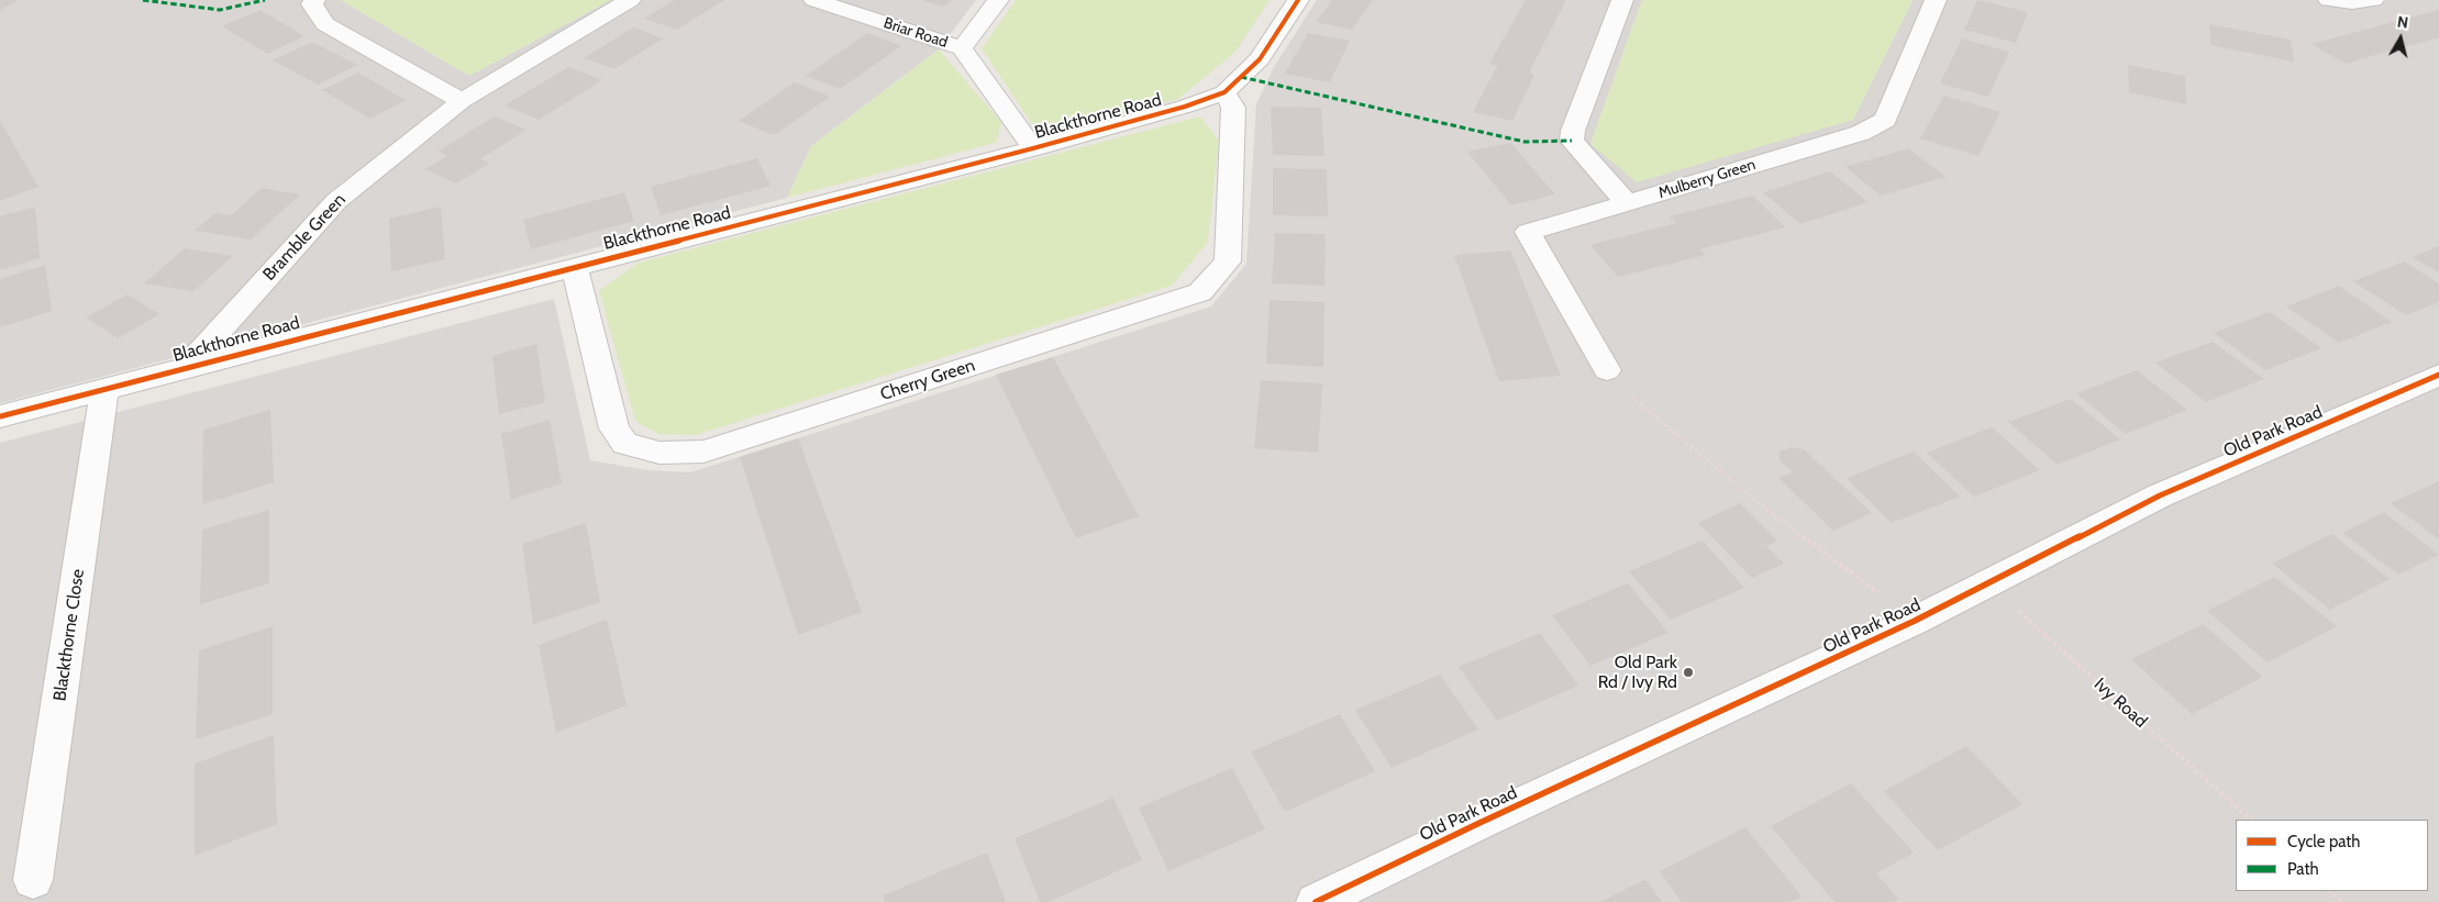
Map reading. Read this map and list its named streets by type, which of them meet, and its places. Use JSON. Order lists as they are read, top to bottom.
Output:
{
  "streets": {
    "street": [
      "Briar Road",
      "Blackthorne Road",
      "Mulberry Green",
      "Bramble Green",
      "Cherry Green",
      "Old Park Road",
      "Blackthorne Close"
    ],
    "path": ["Ivy Road"]
  },
  "crossings": [
    ["Briar Road", "Blackthorne Road"],
    ["Blackthorne Road", "Bramble Green"],
    ["Blackthorne Road", "Cherry Green"],
    ["Blackthorne Road", "Blackthorne Close"],
    ["Old Park Road", "Ivy Road"]
  ],
  "places": ["Old Park Rd / Ivy Rd"],
  "legend": ["Cycle path", "Path"],
  "north": "top"
}
